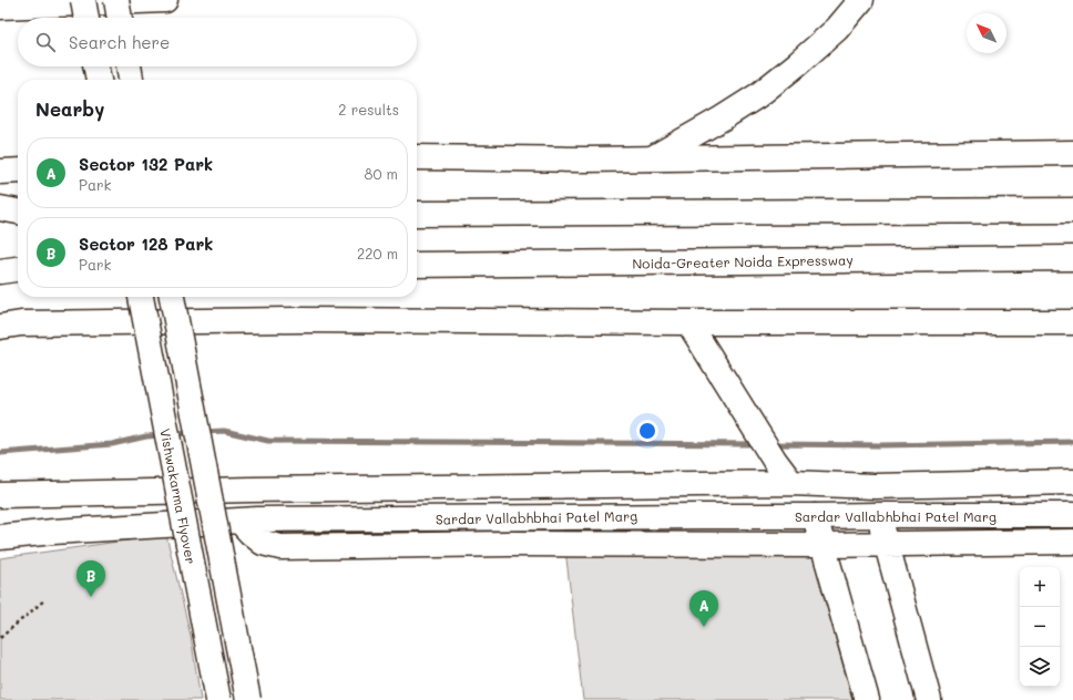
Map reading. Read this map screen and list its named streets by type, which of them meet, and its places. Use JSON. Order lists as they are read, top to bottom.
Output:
{
  "streets": {
    "main road": ["Noida-Greater Noida Expressway", "Vishwakarma Flyover", "Sardar Vallabhbhai Patel Marg"]
  },
  "north": "top left",
  "page": {
    "search": "Search here",
    "heading": ["Nearby", "2 results"],
    "list": [
      {
        "mark": "A",
        "name": "Sector 132 Park",
        "note": "Park",
        "value": "80 m"
      },
      {
        "mark": "B",
        "name": "Sector 128 Park",
        "note": "Park",
        "value": "220 m"
      }
    ],
    "pins": ["B", "A"],
    "map_buttons": ["+", "−"]
  }
}
